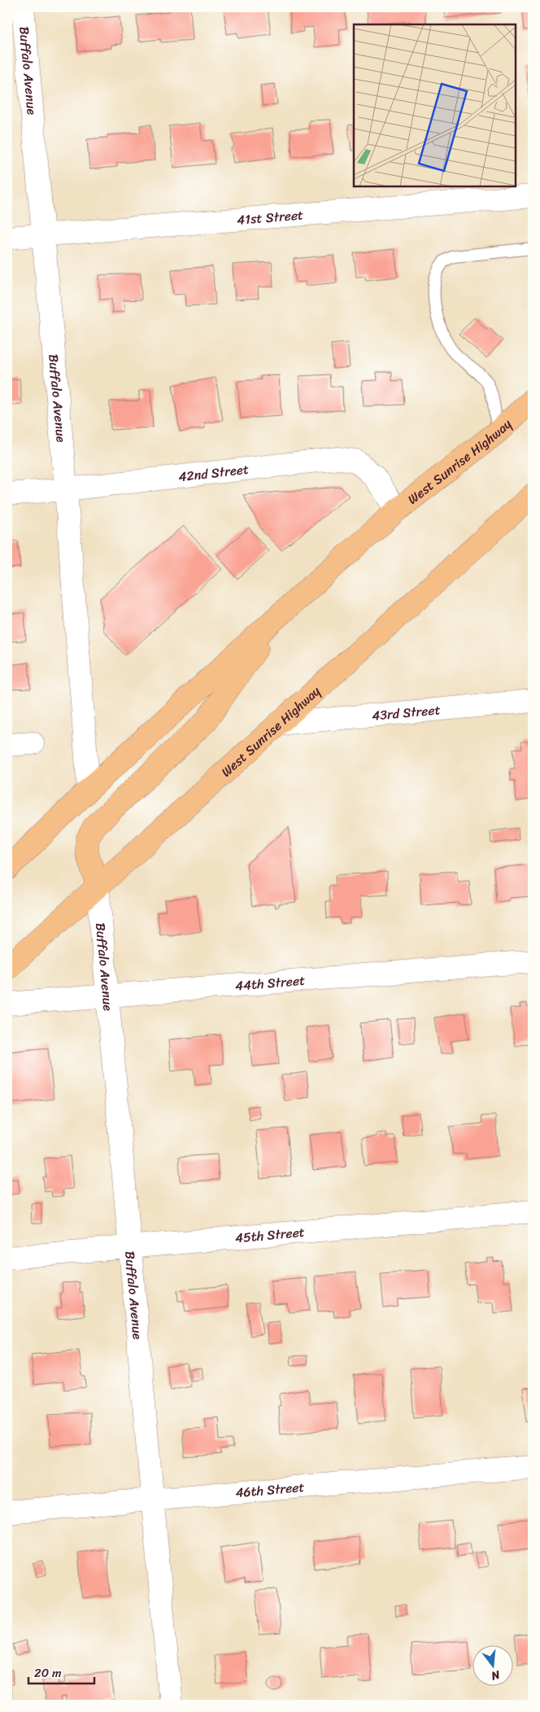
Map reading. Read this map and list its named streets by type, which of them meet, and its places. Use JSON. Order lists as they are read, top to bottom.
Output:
{
  "streets": {
    "highway": ["West Sunrise Highway"],
    "street": [
      "Buffalo Avenue",
      "41st Street",
      "42nd Street",
      "43rd Street",
      "44th Street",
      "45th Street",
      "46th Street"
    ]
  },
  "crossings": [
    ["Buffalo Avenue", "41st Street"],
    ["Buffalo Avenue", "West Sunrise Highway"],
    ["Buffalo Avenue", "42nd Street"],
    ["Buffalo Avenue", "44th Street"],
    ["Buffalo Avenue", "45th Street"],
    ["Buffalo Avenue", "46th Street"],
    ["West Sunrise Highway", "42nd Street"],
    ["West Sunrise Highway", "43rd Street"]
  ],
  "scale_bar": "20 m",
  "north": "bottom"
}
